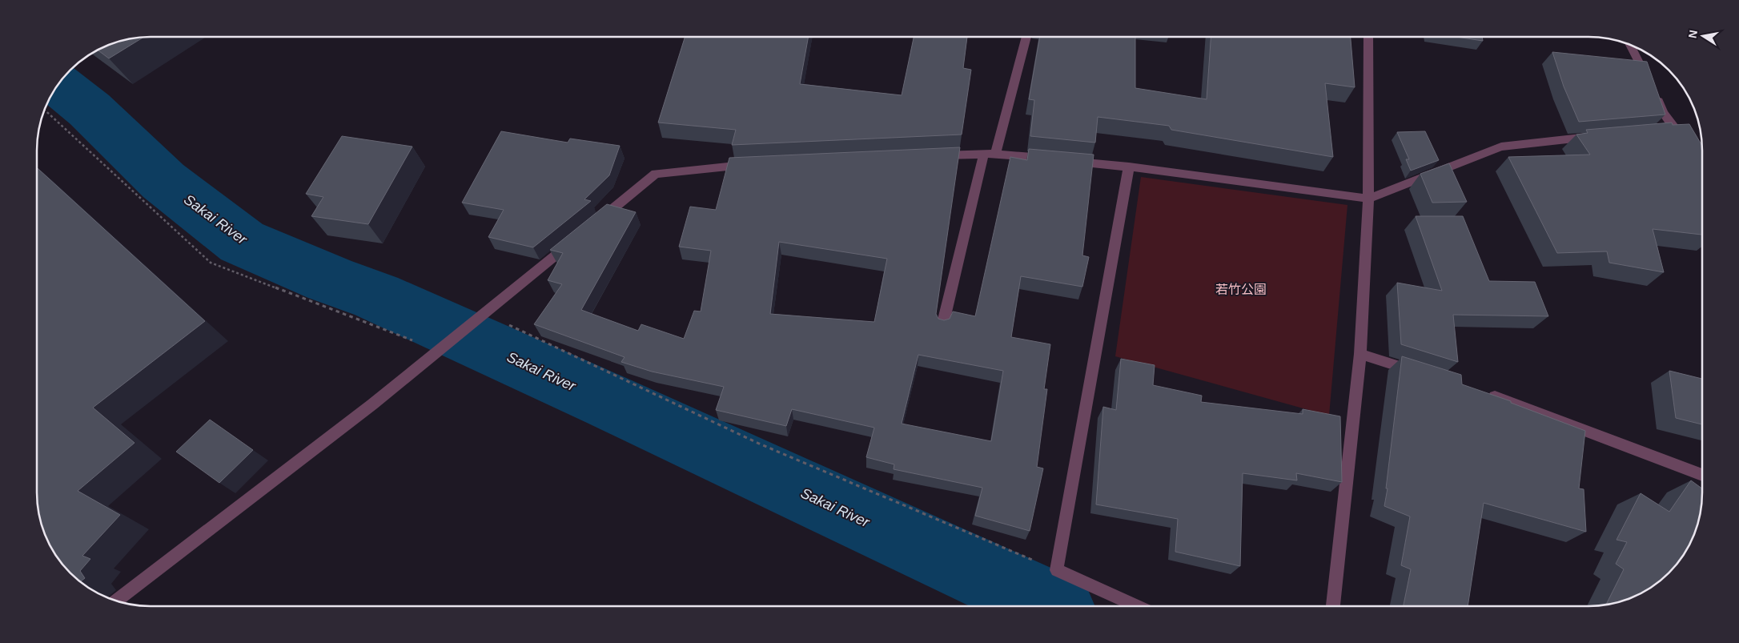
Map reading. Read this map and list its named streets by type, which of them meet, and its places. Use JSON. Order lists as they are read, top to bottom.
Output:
{
  "water": ["Sakai River"],
  "parks": ["若竹公園"],
  "north": "left"
}
